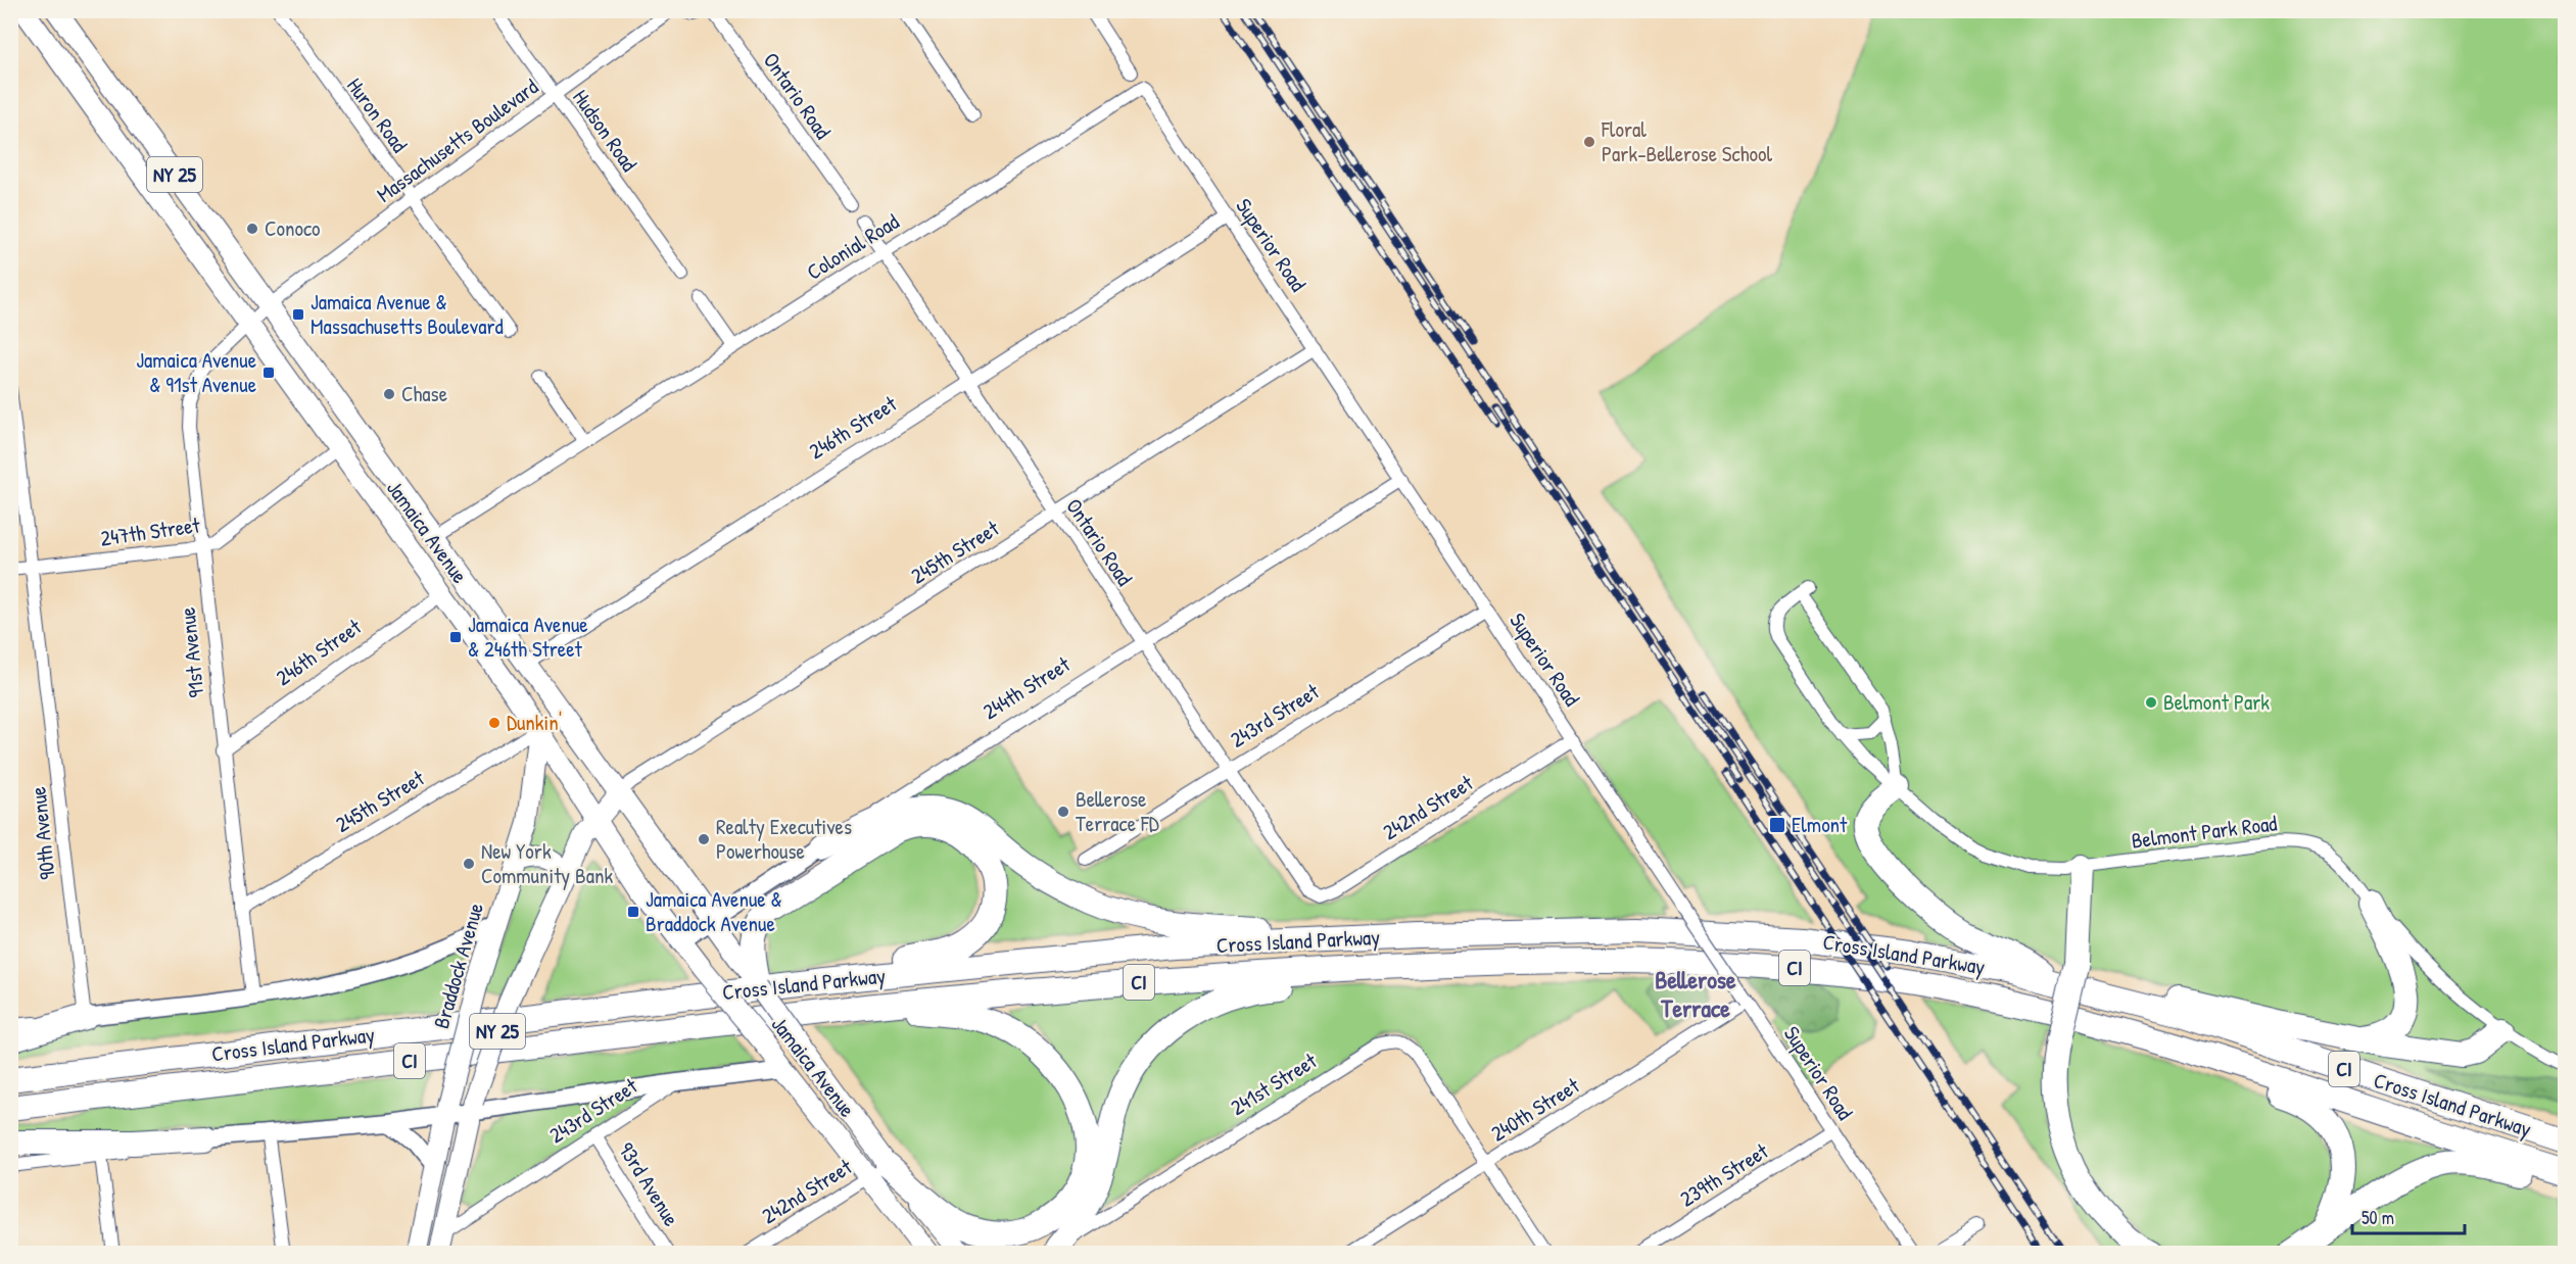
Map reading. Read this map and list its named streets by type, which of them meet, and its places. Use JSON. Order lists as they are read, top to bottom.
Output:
{
  "streets": {
    "highway": ["Cross Island Parkway", "CI"],
    "main road": [
      "NY 25",
      "246th Street",
      "Jamaica Avenue",
      "Braddock Avenue"
    ],
    "street": [
      "Ontario Road",
      "Huron Road",
      "Hudson Road",
      "Massachusetts Boulevard",
      "Superior Road",
      "Colonial Road",
      "247th Street",
      "245th Street",
      "91st Avenue",
      "244th Street",
      "243rd Street",
      "242nd Street",
      "Belmont Park Road",
      "90th Avenue",
      "241st Street",
      "240th Street",
      "239th Street",
      "93rd Avenue"
    ]
  },
  "crossings": [
    ["Ontario Road", "Colonial Road"],
    ["Ontario Road", "246th Street"],
    ["Ontario Road", "245th Street"],
    ["Ontario Road", "244th Street"],
    ["Ontario Road", "243rd Street"],
    ["Ontario Road", "242nd Street"],
    ["Huron Road", "Massachusetts Boulevard"],
    ["Hudson Road", "Massachusetts Boulevard"],
    ["Massachusetts Boulevard", "NY 25"],
    ["Massachusetts Boulevard", "Jamaica Avenue"],
    ["Massachusetts Boulevard", "91st Avenue"],
    ["NY 25", "Jamaica Avenue"],
    ["NY 25", "245th Street"],
    ["NY 25", "243rd Street"],
    ["Superior Road", "Colonial Road"],
    ["Superior Road", "246th Street"],
    ["Superior Road", "245th Street"],
    ["Superior Road", "244th Street"],
    ["Superior Road", "243rd Street"],
    ["Superior Road", "242nd Street"],
    ["Superior Road", "240th Street"],
    ["Superior Road", "239th Street"],
    ["246th Street", "Jamaica Avenue"],
    ["246th Street", "91st Avenue"],
    ["247th Street", "Jamaica Avenue"],
    ["247th Street", "91st Avenue"],
    ["247th Street", "90th Avenue"],
    ["Jamaica Avenue", "245th Street"],
    ["Jamaica Avenue", "91st Avenue"],
    ["Jamaica Avenue", "244th Street"],
    ["Jamaica Avenue", "243rd Street"],
    ["Jamaica Avenue", "242nd Street"],
    ["Jamaica Avenue", "Braddock Avenue"],
    ["245th Street", "91st Avenue"],
    ["245th Street", "Braddock Avenue"],
    ["243rd Street", "93rd Avenue"],
    ["241st Street", "240th Street"]
  ],
  "districts": ["Bellerose Terrace"],
  "places": {
    "other": [
      "Floral Park-Bellerose School",
      "Conoco",
      "Chase",
      "Belmont Park",
      "Dunkin'",
      "Bellerose Terrace FD",
      "Realty Executives Powerhouse",
      "New York Community Bank"
    ],
    "transit": [
      "Jamaica Avenue & Massachusetts Boulevard",
      "Jamaica Avenue & 91st Avenue",
      "Jamaica Avenue & 246th Street",
      "Elmont",
      "Jamaica Avenue & Braddock Avenue"
    ]
  },
  "scale_bar": "50 m"
}
